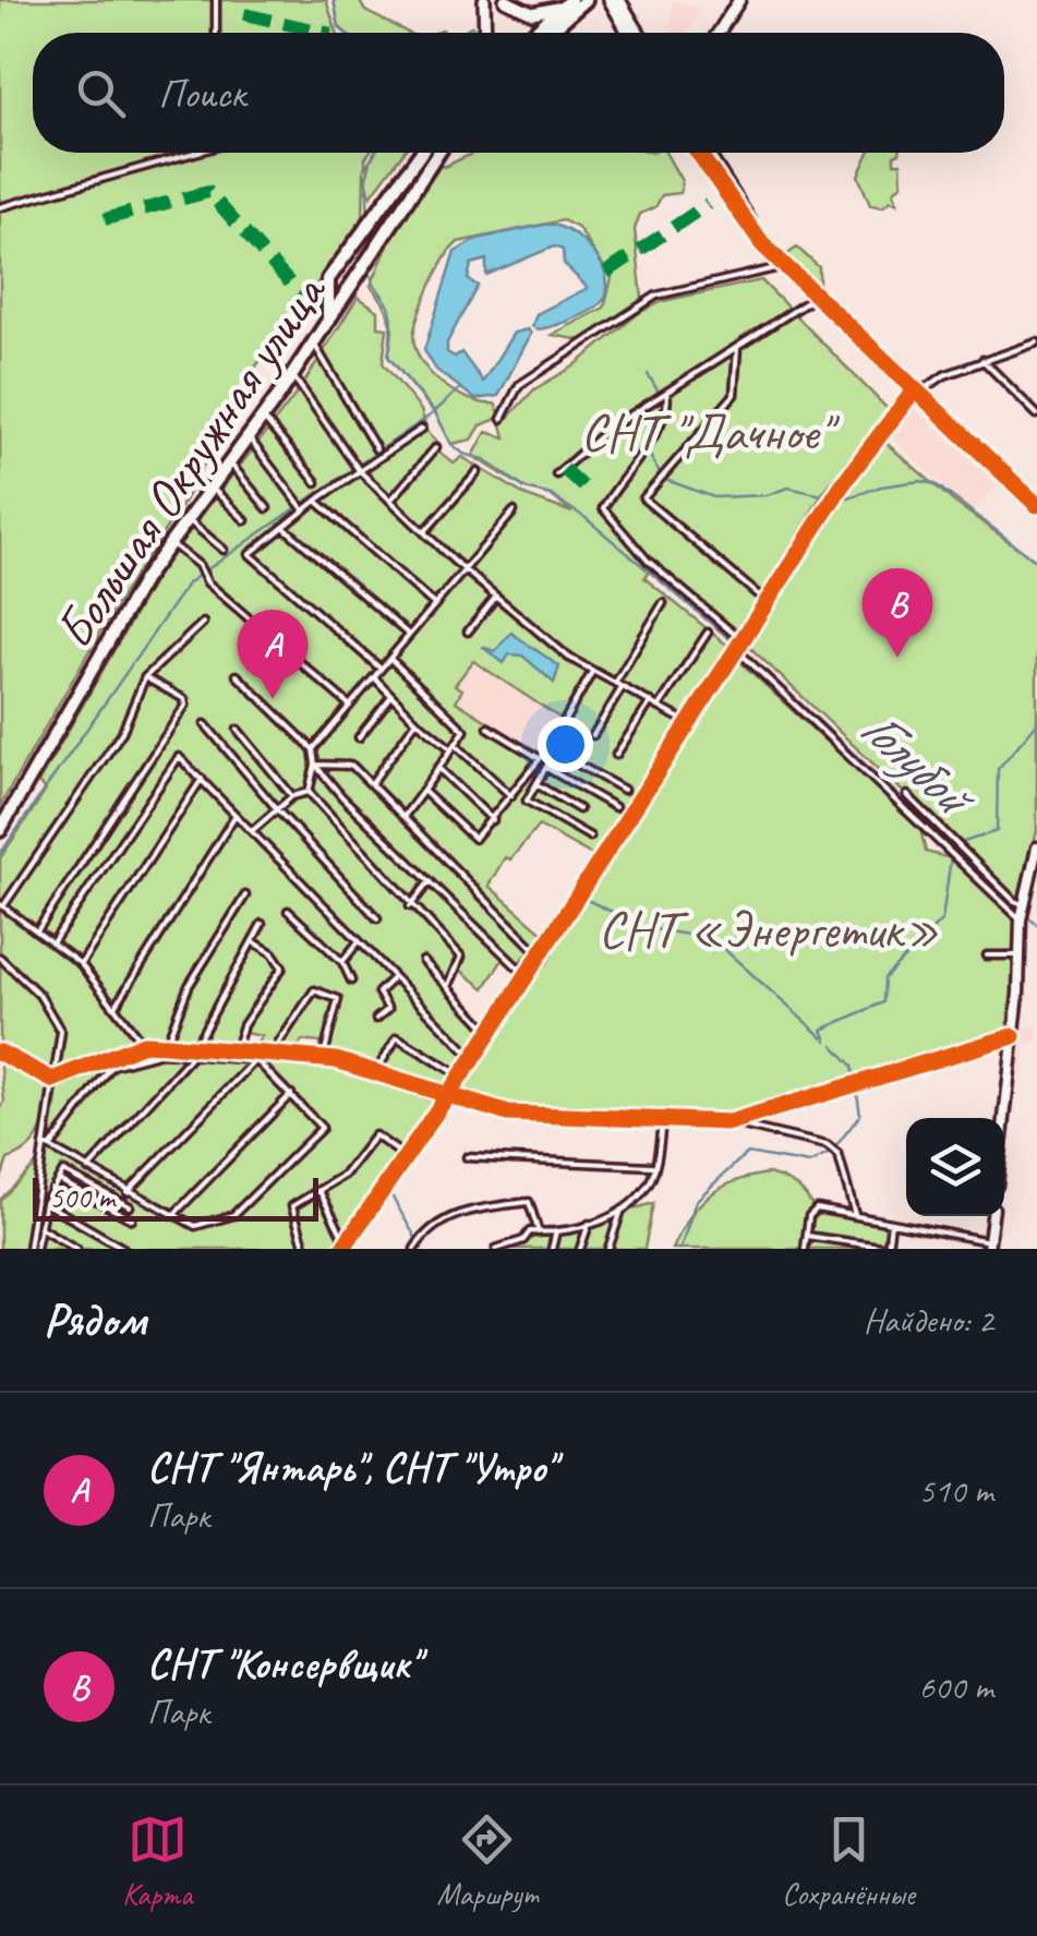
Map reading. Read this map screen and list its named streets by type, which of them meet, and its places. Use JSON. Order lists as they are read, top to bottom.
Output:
{
  "streets": {
    "highway": ["Большая Окружная улица"]
  },
  "water": ["Голубой"],
  "parks": ["СНТ \"Дачное\"", "СНТ «Энергетик»"],
  "scale_bar": "500 m",
  "page": {
    "search": "Поиск",
    "pins": ["B", "A"],
    "scale": "500 m",
    "heading": ["Рядом", "Найдено: 2"],
    "list": [
      {
        "mark": "A",
        "name": "СНТ \"Янтарь\", СНТ \"Утро\"",
        "note": "Парк",
        "value": "510 m"
      },
      {
        "mark": "B",
        "name": "СНТ \"Консервщик\"",
        "note": "Парк",
        "value": "600 m"
      }
    ],
    "nav": ["Карта", "Маршрут", "Сохранённые"]
  }
}
